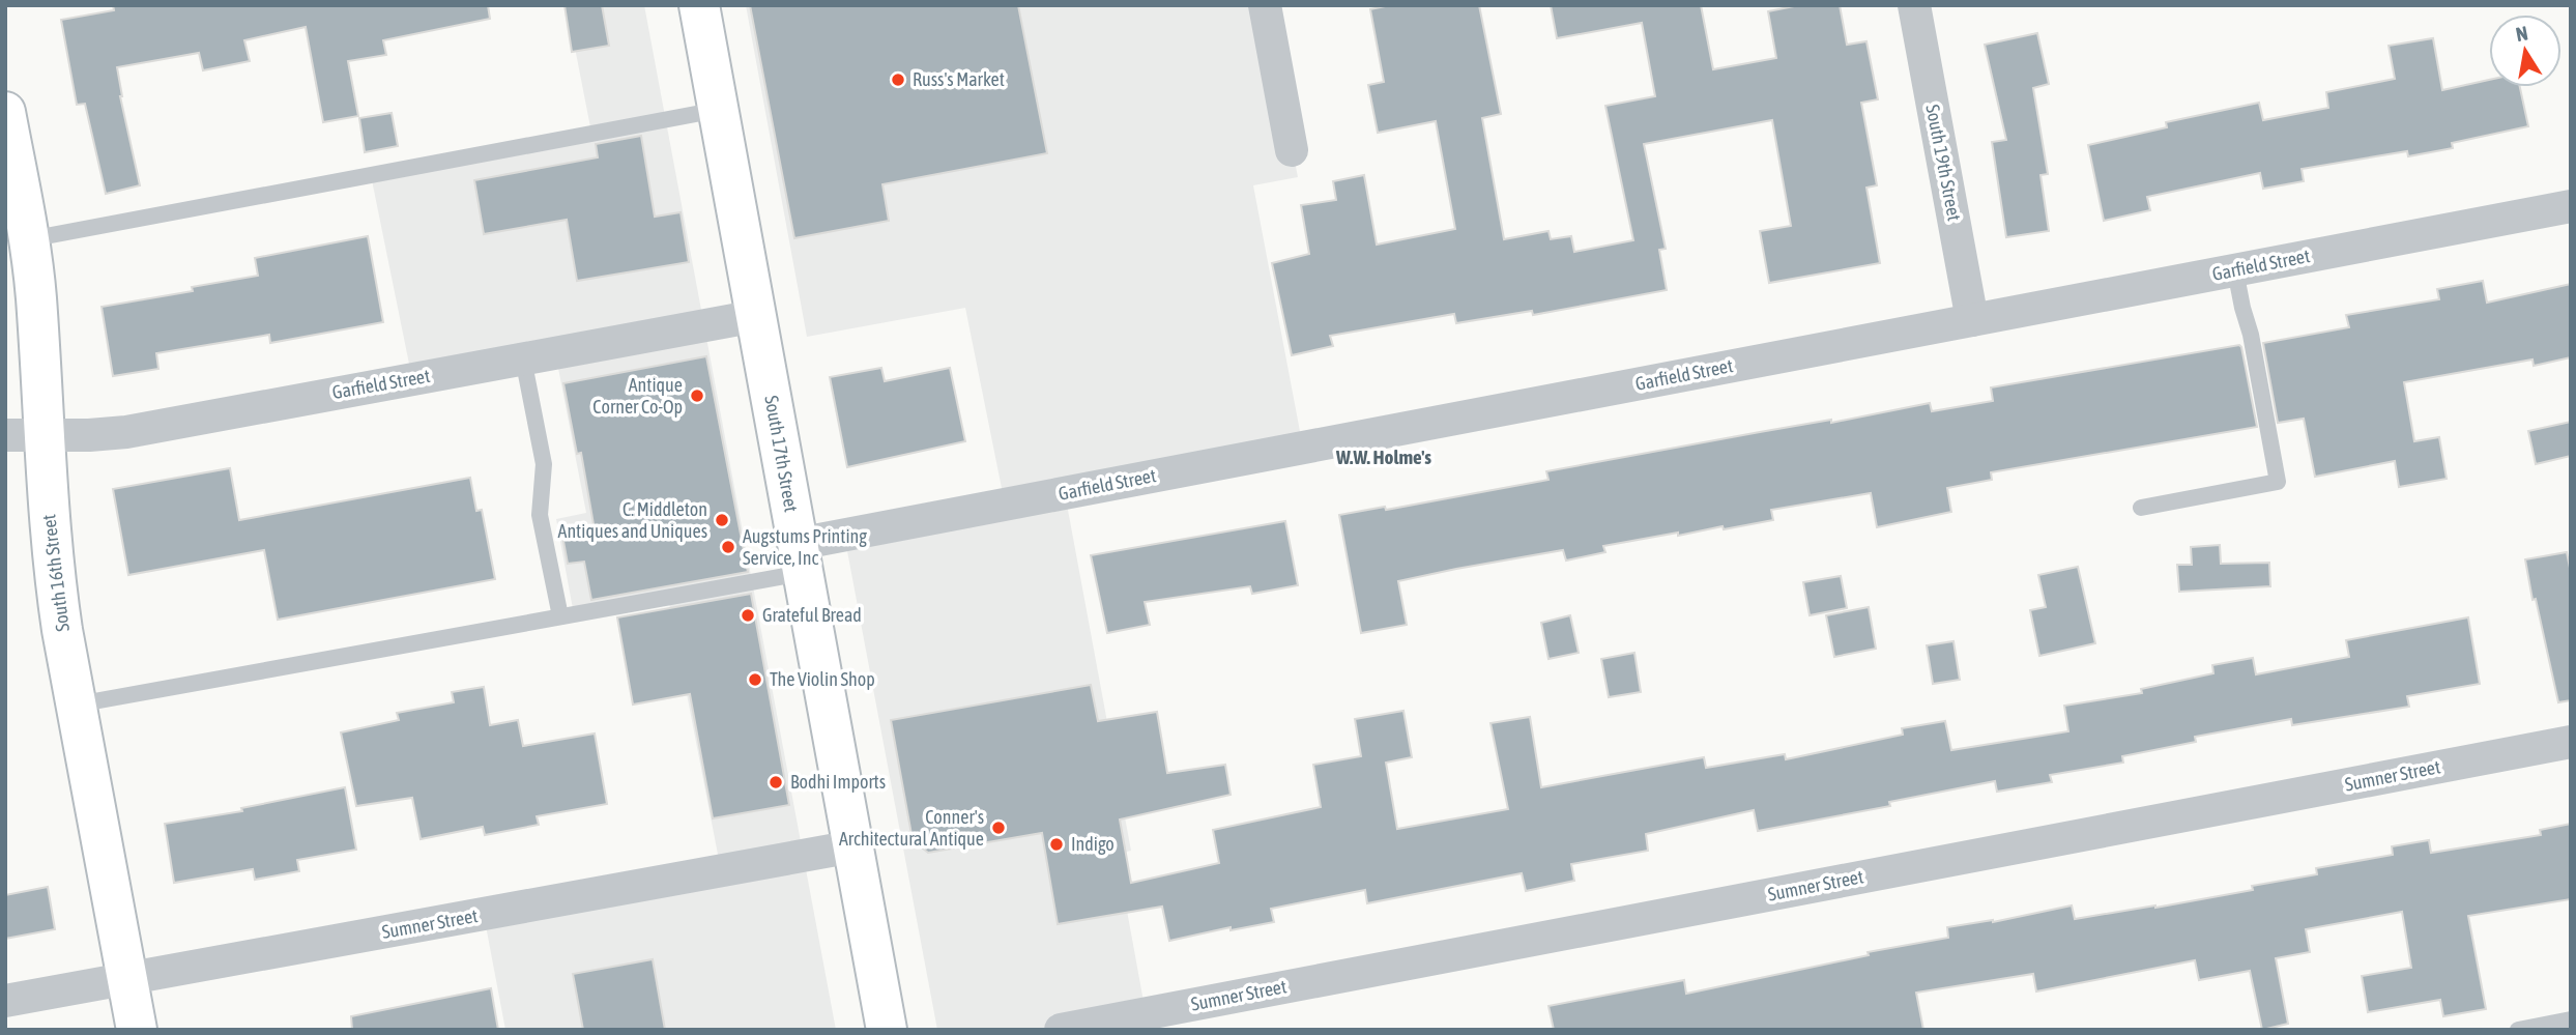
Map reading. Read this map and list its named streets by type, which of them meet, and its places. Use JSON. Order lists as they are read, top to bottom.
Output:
{
  "streets": {
    "main road": ["South 17th Street", "South 16th Street"],
    "street": ["South 19th Street", "Garfield Street", "Sumner Street"]
  },
  "crossings": [
    ["South 19th Street", "Garfield Street"],
    ["Garfield Street", "South 17th Street"],
    ["Garfield Street", "South 16th Street"],
    ["South 17th Street", "Sumner Street"],
    ["South 16th Street", "Sumner Street"]
  ],
  "districts": ["W.W. Holme's"],
  "places": [
    "Russ's Market",
    "Antique Corner Co-Op",
    "C. Middleton Antiques and Uniques",
    "Augstums Printing Service, Inc",
    "Grateful Bread",
    "The Violin Shop",
    "Bodhi Imports",
    "Conner's Architectural Antique",
    "Indigo"
  ],
  "north": "top"
}
